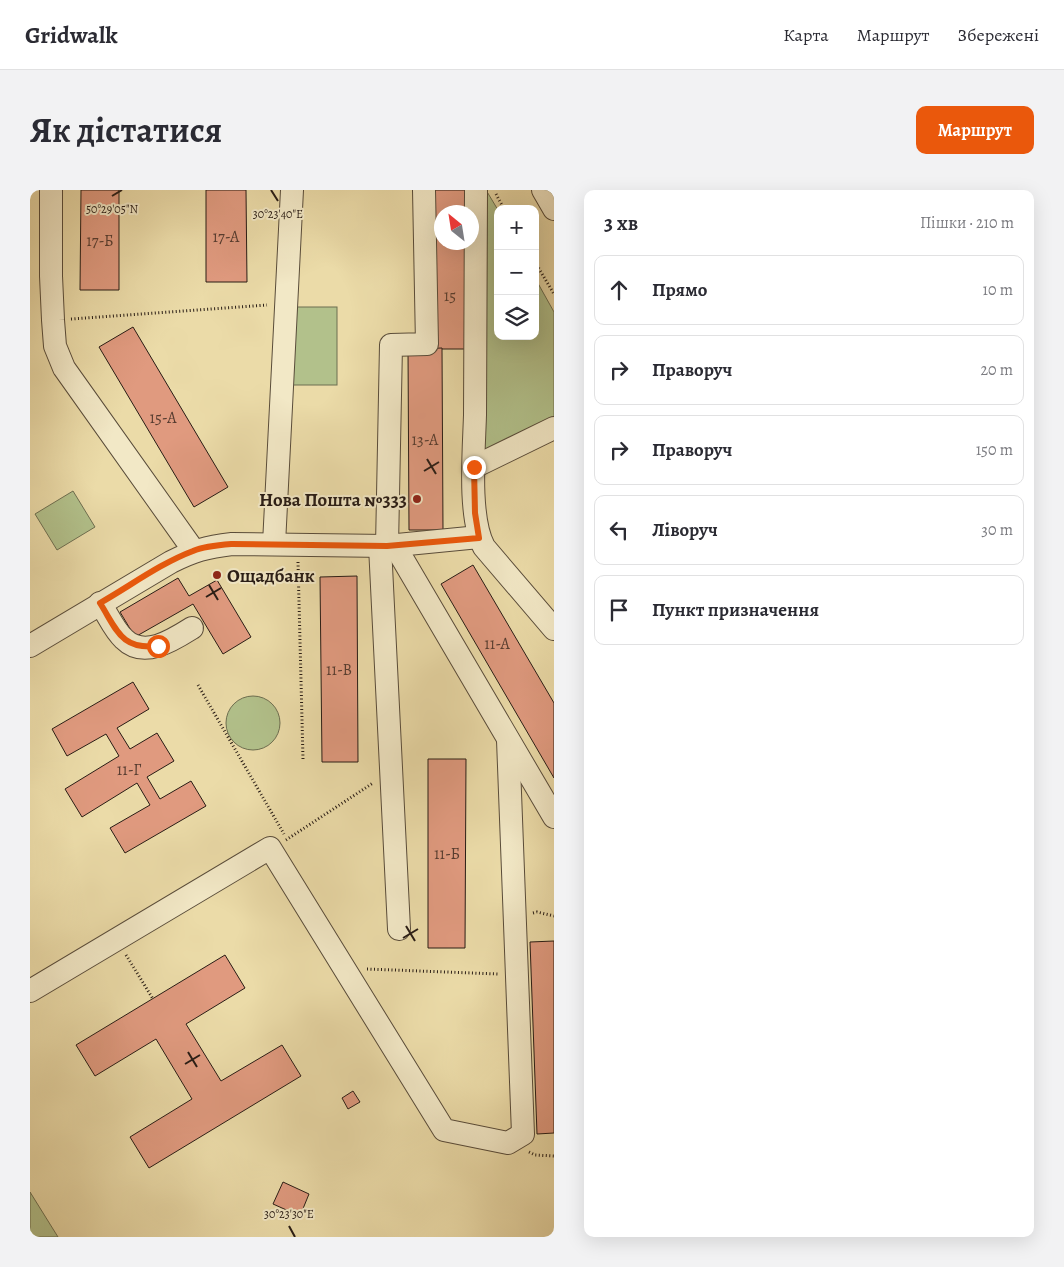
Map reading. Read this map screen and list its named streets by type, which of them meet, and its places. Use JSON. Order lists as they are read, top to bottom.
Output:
{
  "places": ["Нова Пошта №333", "Ощадбанк"],
  "house_numbers": [
    "17-А",
    "17-Б",
    "15",
    "15-А",
    "13-А",
    "11-А",
    "11-В",
    "11-Г",
    "11-Б"
  ],
  "north": "top left",
  "page": {
    "header": "Gridwalk",
    "nav": ["Карта", "Маршрут", "Збережені"],
    "title": "Як дістатися",
    "buttons": "Маршрут",
    "heading": ["3 хв", "Пішки · 210 m"],
    "map_buttons": ["+", "−"],
    "list": [
      ["Прямо", "10 m"],
      ["Праворуч", "20 m"],
      ["Праворуч", "150 m"],
      ["Ліворуч", "30 m"],
      "Пункт призначення"
    ]
  },
  "coordinates": ["50°29'05\"N", "30°23'40\"E", "30°23'30\"E"]
}
